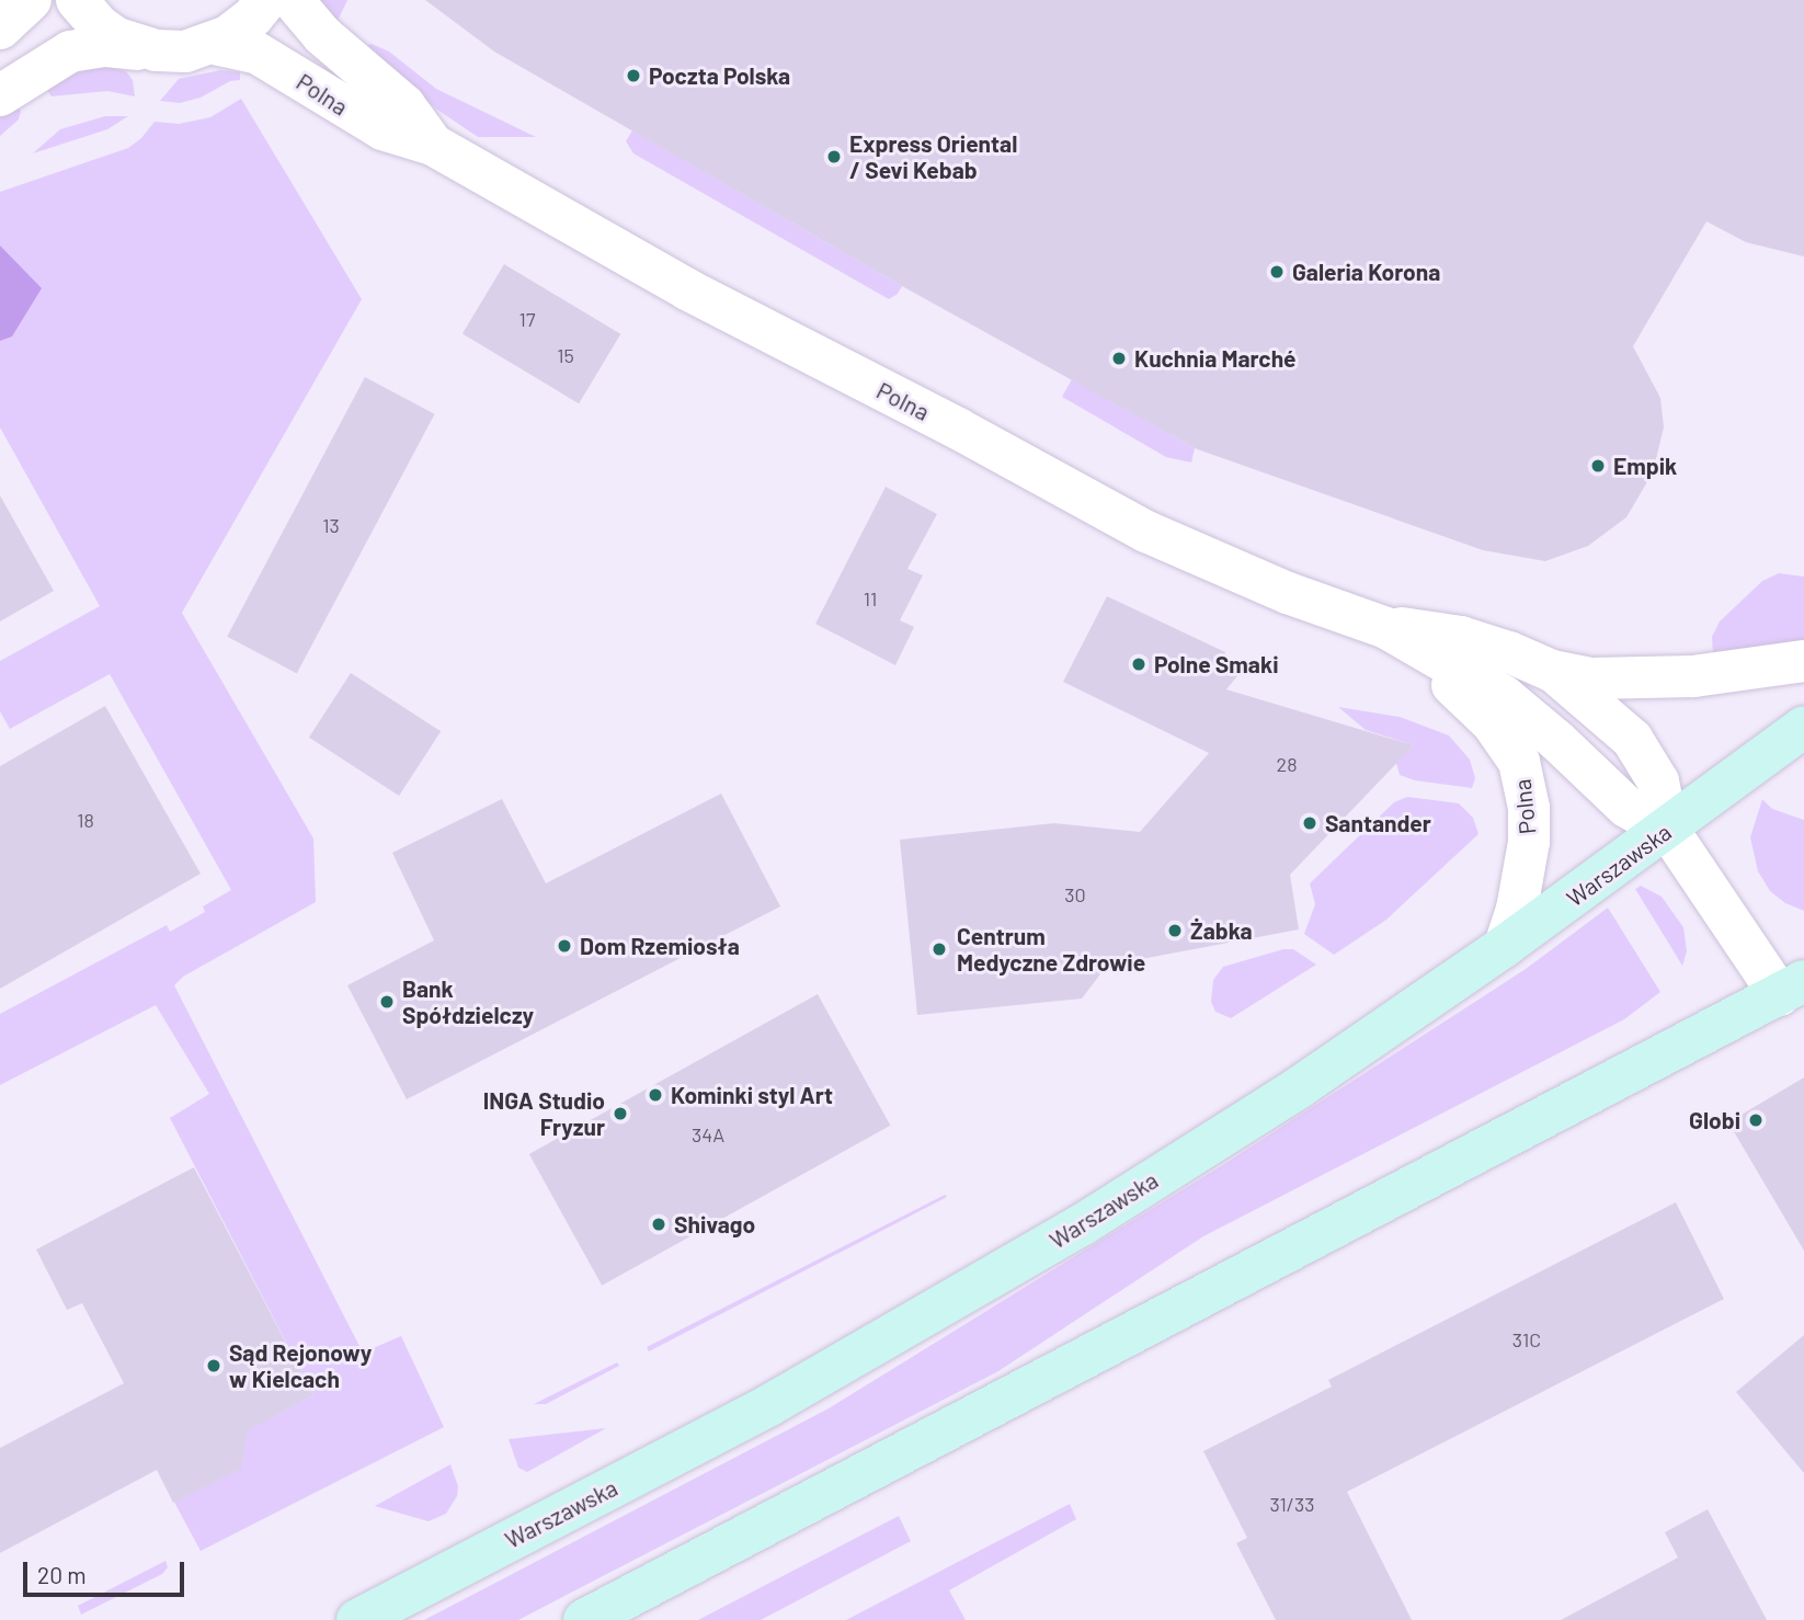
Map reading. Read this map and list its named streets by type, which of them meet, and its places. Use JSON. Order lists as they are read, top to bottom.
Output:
{
  "streets": {
    "main road": ["Warszawska"],
    "street": ["Polna"]
  },
  "crossings": [
    ["Polna", "Warszawska"]
  ],
  "places": [
    "Poczta Polska",
    "Express Oriental / Sevi Kebab",
    "Galeria Korona",
    "Kuchnia Marché",
    "Empik",
    "Polne Smaki",
    "Santander",
    "Żabka",
    "Dom Rzemiosła",
    "Centrum Medyczne Zdrowie",
    "Bank Spółdzielczy",
    "Kominki styl Art",
    "INGA Studio Fryzur",
    "Globi",
    "Shivago",
    "Sąd Rejonowy w Kielcach"
  ],
  "house_numbers": [
    "17",
    "15",
    "13",
    "11",
    "28",
    "18",
    "30",
    "34A",
    "31C",
    "31/33"
  ],
  "scale_bar": "20 m"
}
